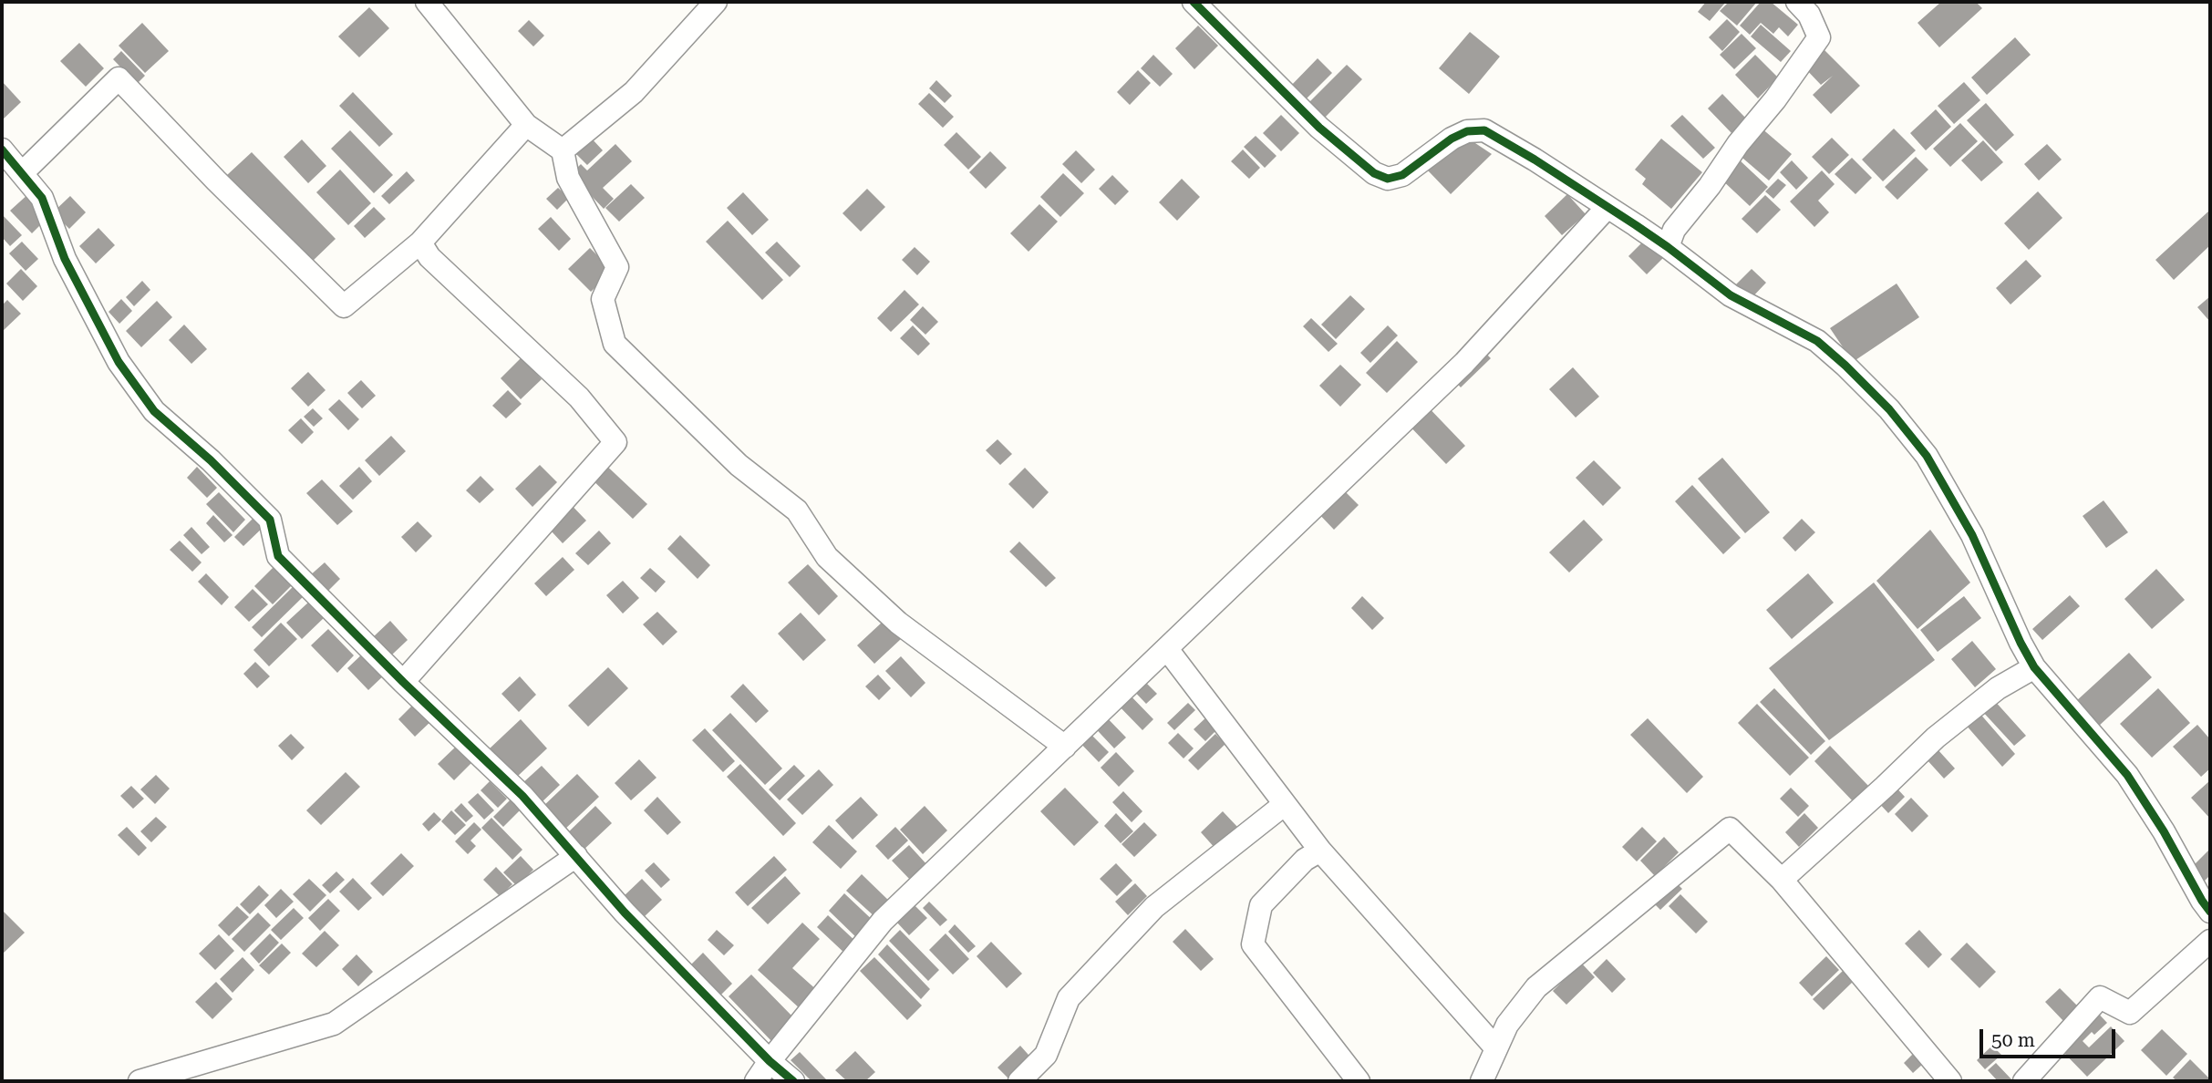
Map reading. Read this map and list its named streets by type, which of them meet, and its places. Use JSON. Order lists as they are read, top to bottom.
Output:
{
  "scale_bar": "50 m"
}
